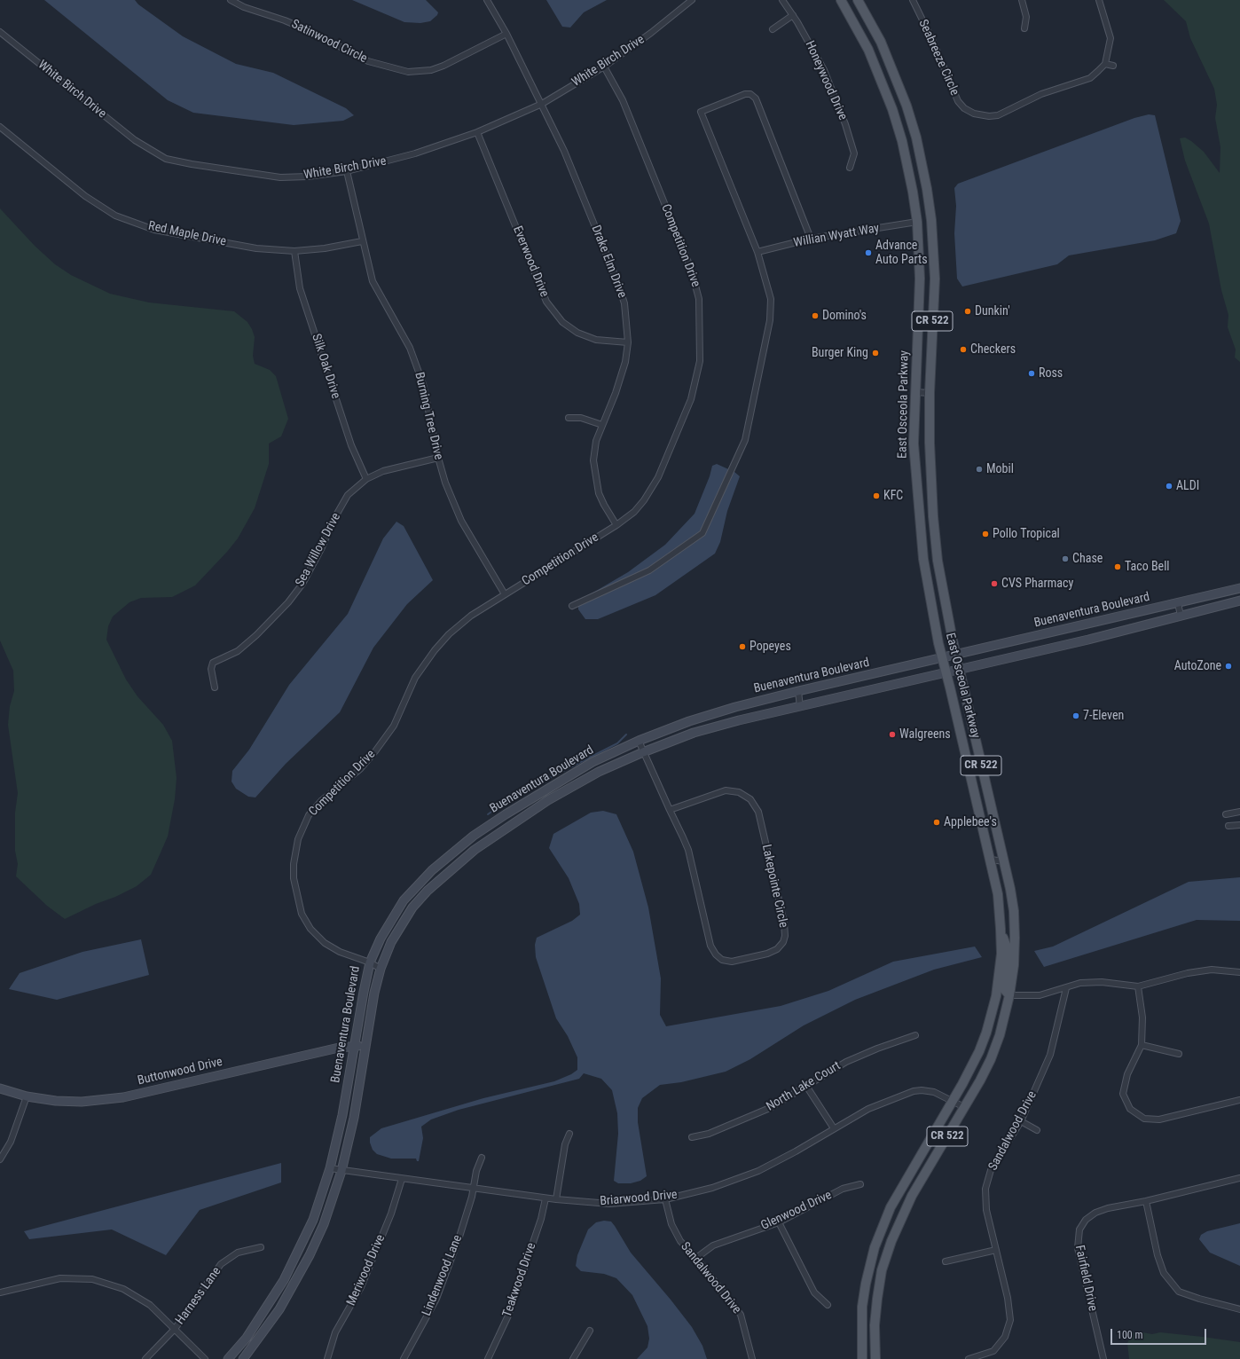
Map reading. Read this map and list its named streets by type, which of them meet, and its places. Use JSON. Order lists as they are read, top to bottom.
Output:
{
  "streets": {
    "main road": [
      "CR 522",
      "East Osceola Parkway",
      "Buenaventura Boulevard",
      "Buttonwood Drive"
    ],
    "street": [
      "Satinwood Circle",
      "Seabreeze Circle",
      "White Birch Drive",
      "Honeywood Drive",
      "Red Maple Drive",
      "Willian Wyatt Way",
      "Competition Drive",
      "Everwood Drive",
      "Drake Elm Drive",
      "Silk Oak Drive",
      "Burning Tree Drive",
      "Sea Willow Drive",
      "Lakepointe Circle",
      "North Lake Court",
      "Sandalwood Drive",
      "Briarwood Drive",
      "Glenwood Drive",
      "Meriwood Drive",
      "Lindenwood Lane",
      "Fairfield Drive",
      "Teakwood Drive",
      "Harness Lane"
    ]
  },
  "crossings": [
    ["White Birch Drive", "Competition Drive"],
    ["White Birch Drive", "Everwood Drive"],
    ["White Birch Drive", "Drake Elm Drive"],
    ["White Birch Drive", "Burning Tree Drive"],
    ["Red Maple Drive", "Silk Oak Drive"],
    ["Red Maple Drive", "Burning Tree Drive"],
    ["Willian Wyatt Way", "East Osceola Parkway"],
    ["Competition Drive", "Drake Elm Drive"],
    ["Competition Drive", "Burning Tree Drive"],
    ["Competition Drive", "Buenaventura Boulevard"],
    ["Everwood Drive", "Drake Elm Drive"],
    ["Silk Oak Drive", "Sea Willow Drive"],
    ["East Osceola Parkway", "Buenaventura Boulevard"],
    ["East Osceola Parkway", "Briarwood Drive"],
    ["Burning Tree Drive", "Sea Willow Drive"],
    ["Buenaventura Boulevard", "Lakepointe Circle"],
    ["Buenaventura Boulevard", "Buttonwood Drive"],
    ["Buenaventura Boulevard", "Briarwood Drive"],
    ["Sandalwood Drive", "Briarwood Drive"],
    ["Sandalwood Drive", "Glenwood Drive"],
    ["Briarwood Drive", "Meriwood Drive"],
    ["Briarwood Drive", "Lindenwood Lane"],
    ["Briarwood Drive", "Teakwood Drive"]
  ],
  "places": [
    "Advance Auto Parts",
    "Dunkin'",
    "Domino's",
    "Checkers",
    "Burger King",
    "Ross",
    "Mobil",
    "ALDI",
    "KFC",
    "Pollo Tropical",
    "Chase",
    "Taco Bell",
    "CVS Pharmacy",
    "Popeyes",
    "AutoZone",
    "7-Eleven",
    "Walgreens",
    "Applebee's"
  ],
  "scale_bar": "100 m"
}
